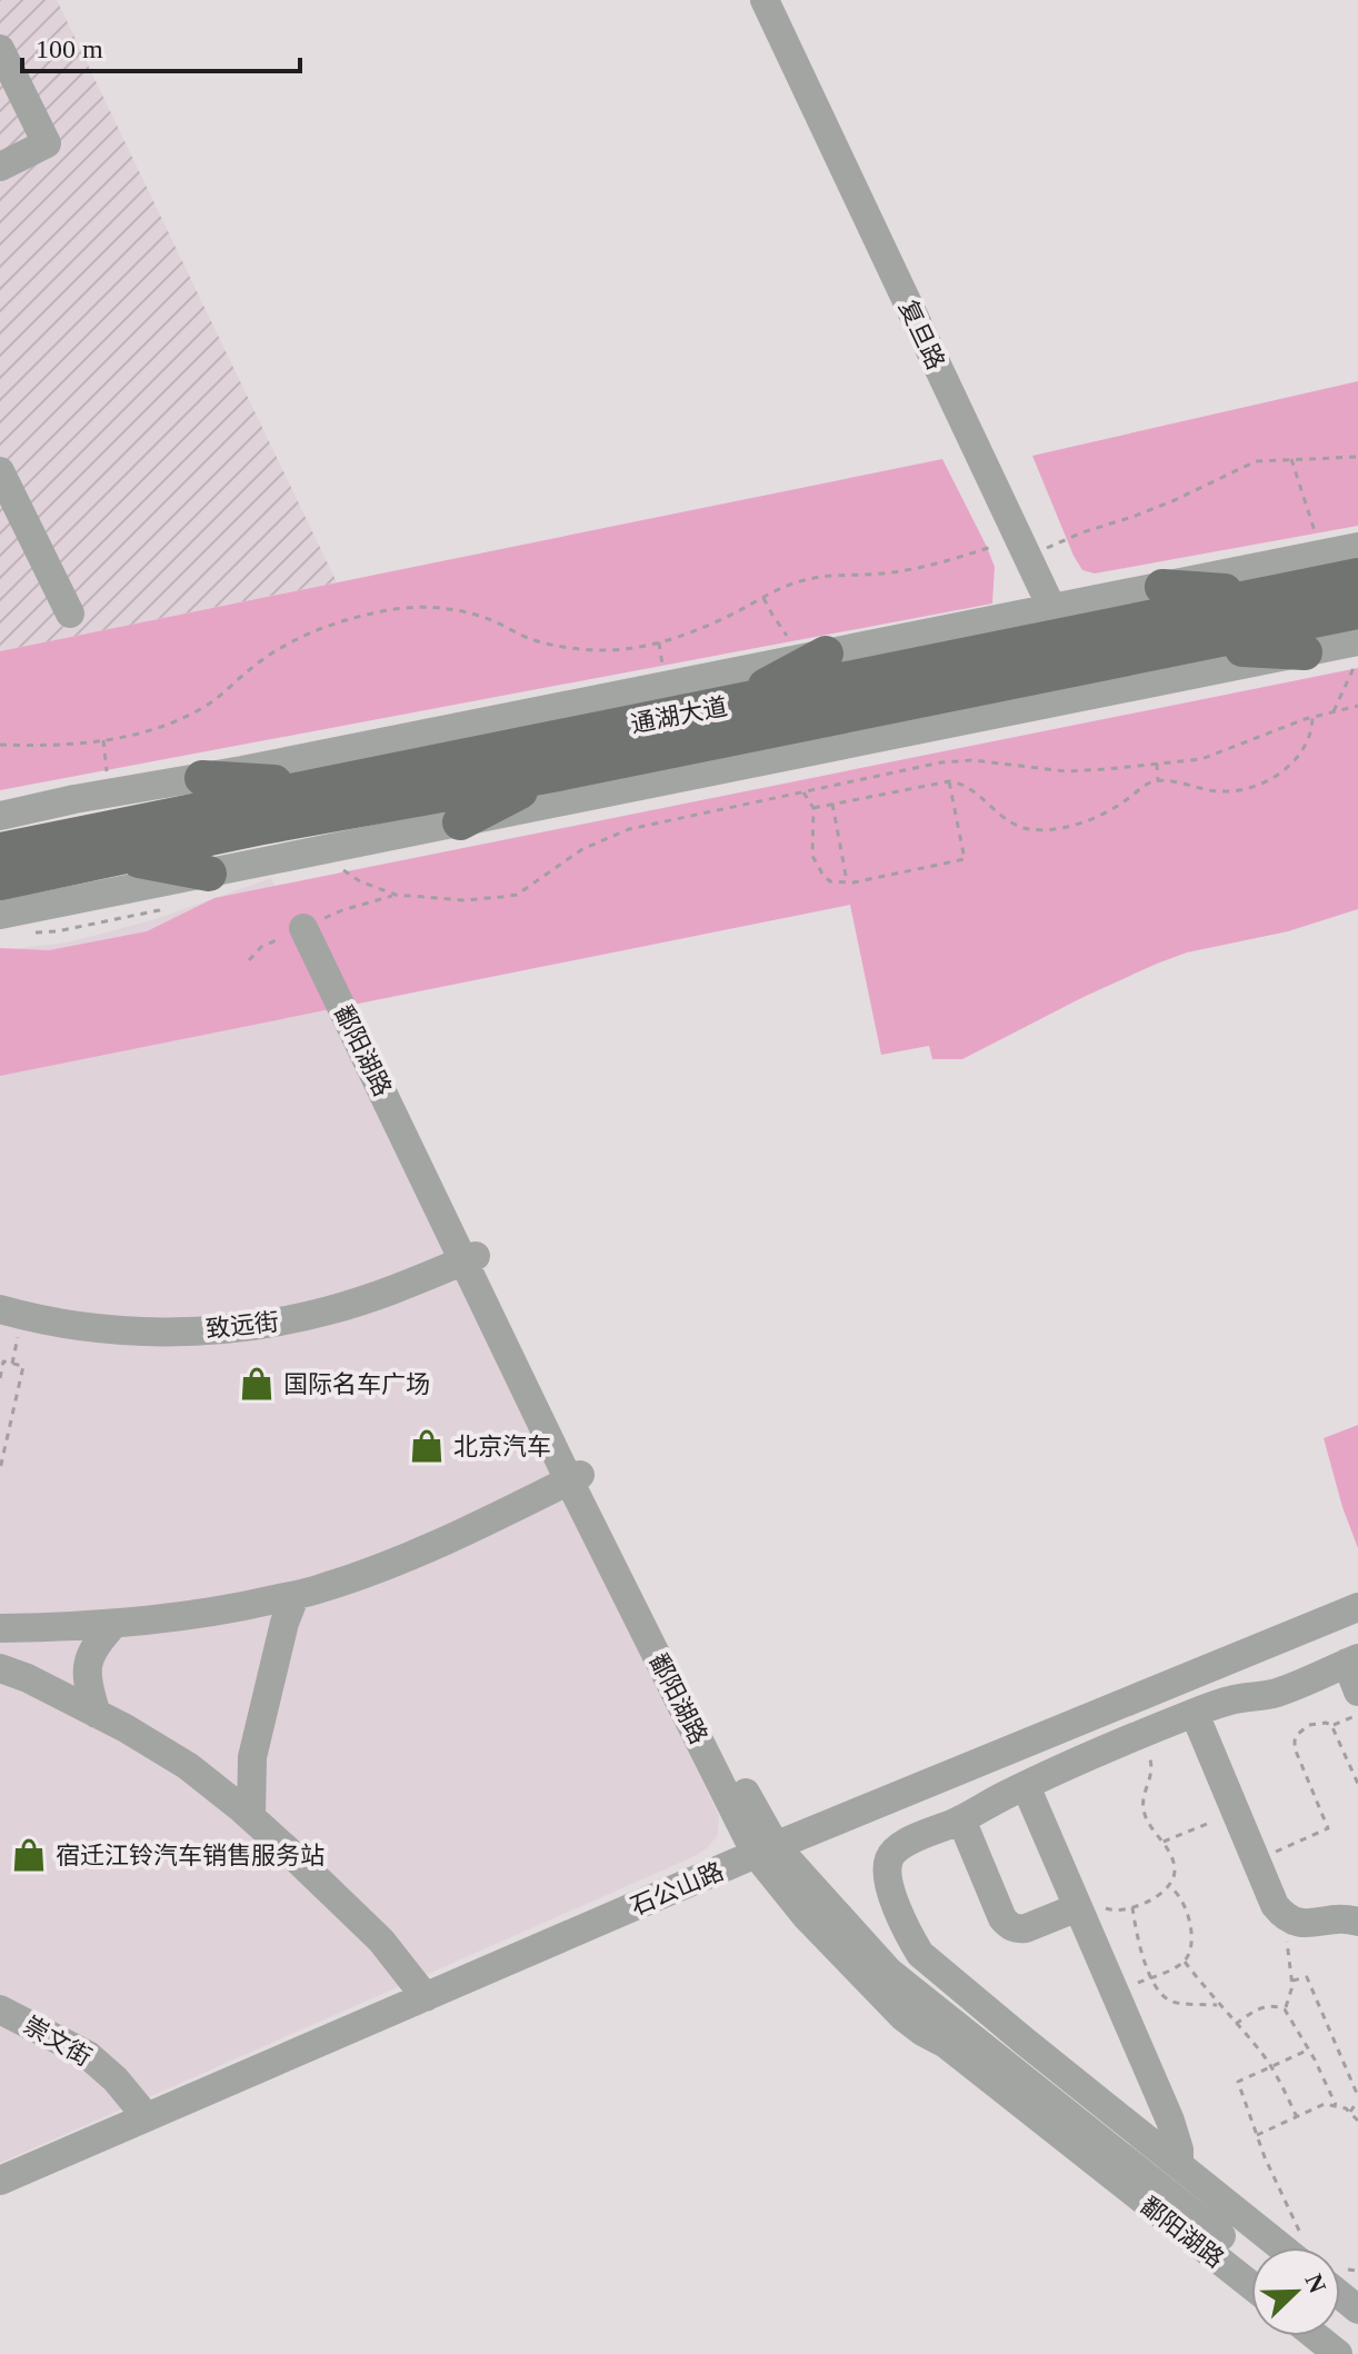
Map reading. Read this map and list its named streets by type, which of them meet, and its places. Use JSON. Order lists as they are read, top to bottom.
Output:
{
  "streets": {
    "main road": ["通湖大道"],
    "street": [
      "复旦路",
      "鄱阳湖路",
      "致远街",
      "石公山路",
      "崇文街"
    ]
  },
  "crossings": [
    ["复旦路", "通湖大道"],
    ["鄱阳湖路", "致远街"],
    ["鄱阳湖路", "石公山路"],
    ["石公山路", "崇文街"]
  ],
  "places": {
    "shop": ["国际名车广场", "北京汽车", "宿迁江铃汽车销售服务站"]
  },
  "scale_bar": "100 m",
  "north": "top right"
}
